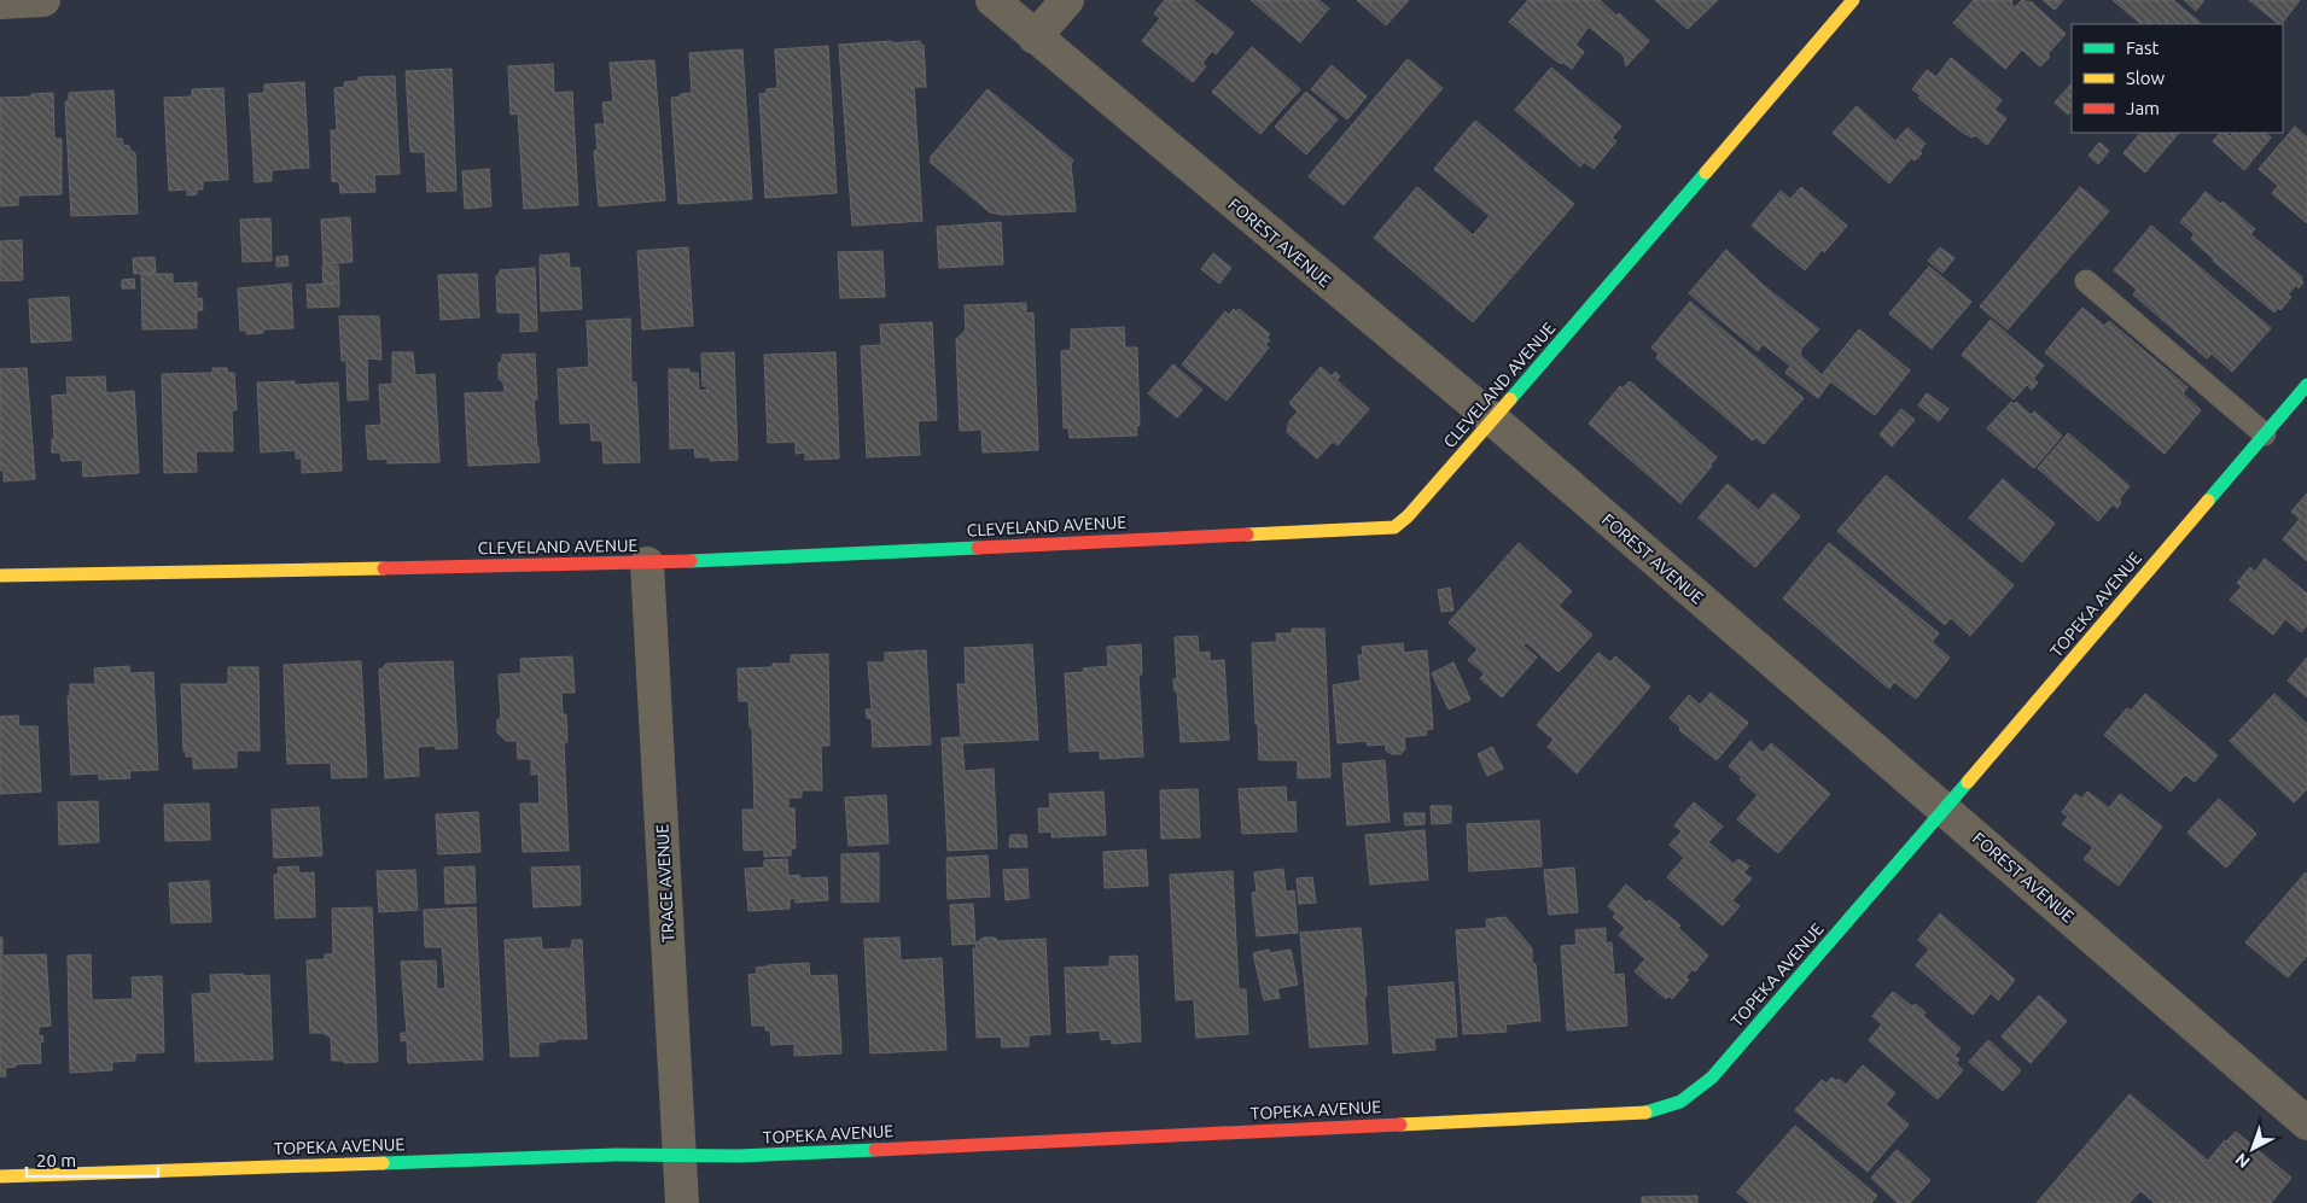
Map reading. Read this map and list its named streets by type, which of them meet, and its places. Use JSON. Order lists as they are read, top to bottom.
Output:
{
  "streets": {
    "street": [
      "FOREST AVENUE",
      "CLEVELAND AVENUE",
      "TOPEKA AVENUE",
      "TRACE AVENUE"
    ]
  },
  "crossings": [
    ["FOREST AVENUE", "CLEVELAND AVENUE"],
    ["FOREST AVENUE", "TOPEKA AVENUE"],
    ["CLEVELAND AVENUE", "TRACE AVENUE"],
    ["TOPEKA AVENUE", "TRACE AVENUE"]
  ],
  "legend": ["Fast", "Slow", "Jam"],
  "scale_bar": "20 m",
  "north": "bottom left"
}
